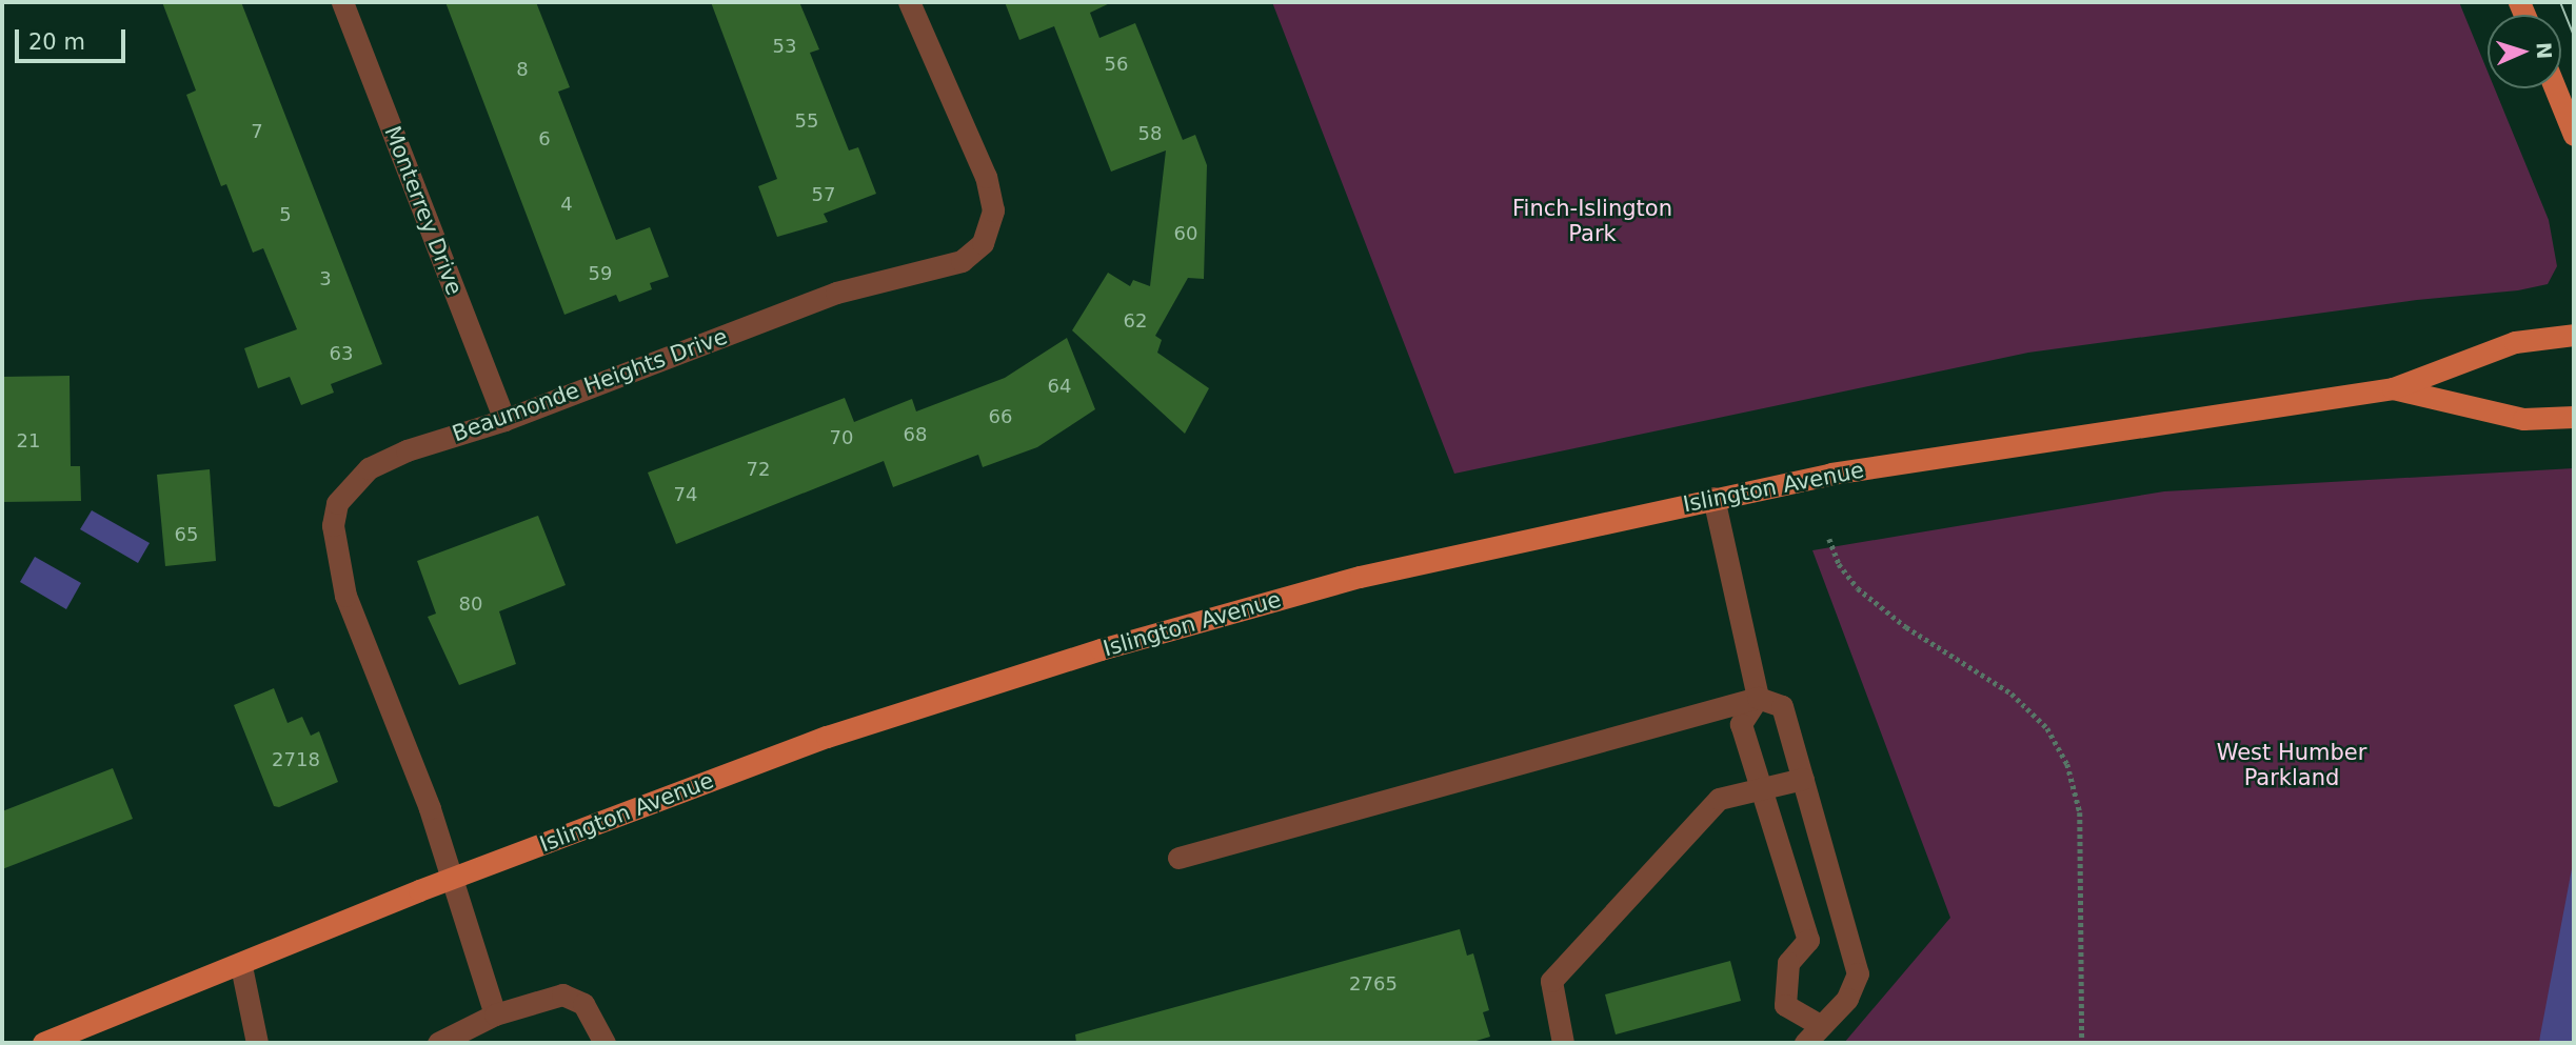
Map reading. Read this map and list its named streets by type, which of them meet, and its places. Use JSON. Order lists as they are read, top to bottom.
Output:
{
  "streets": {
    "main road": ["Islington Avenue"],
    "street": ["Monterrey Drive", "Beaumonde Heights Drive"]
  },
  "crossings": [
    ["Monterrey Drive", "Beaumonde Heights Drive"],
    ["Beaumonde Heights Drive", "Islington Avenue"]
  ],
  "parks": ["Finch-Islington Park", "West Humber Parkland"],
  "house_numbers": [
    "53",
    "56",
    "8",
    "55",
    "7",
    "58",
    "6",
    "57",
    "4",
    "5",
    "60",
    "59",
    "3",
    "62",
    "63",
    "64",
    "66",
    "68",
    "70",
    "21",
    "72",
    "74",
    "65",
    "80",
    "2718",
    "2765"
  ],
  "scale_bar": "20 m",
  "north": "right"
}
